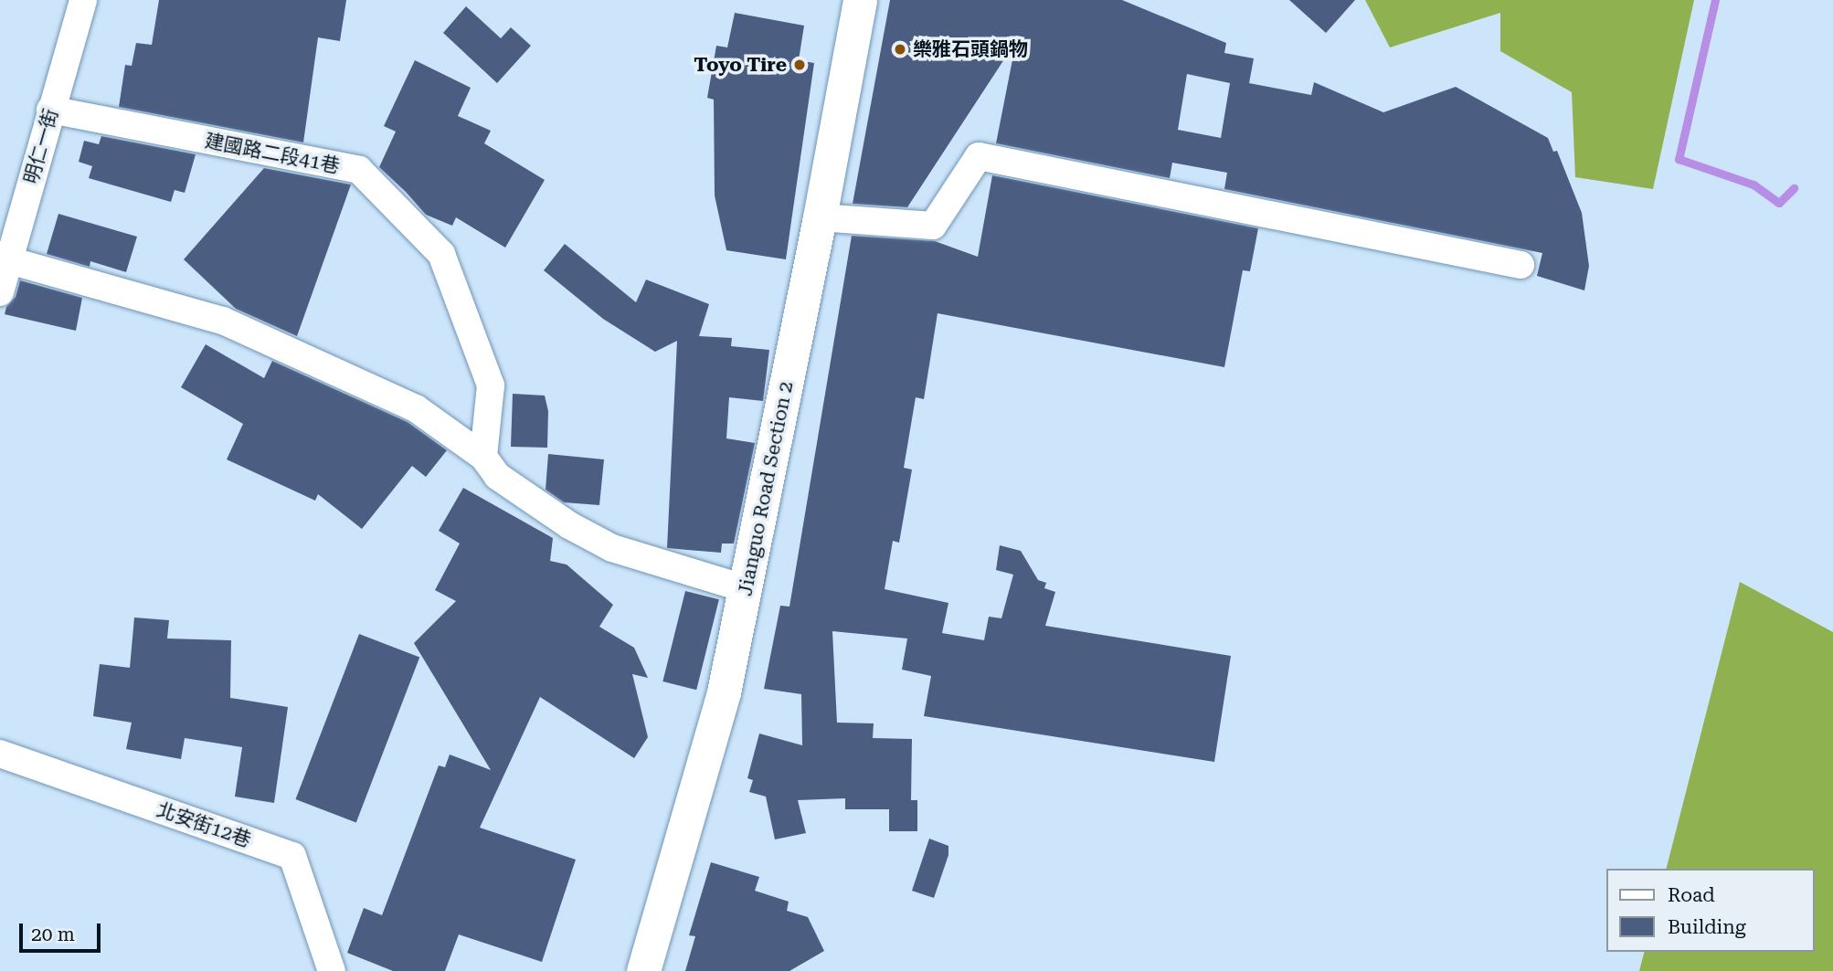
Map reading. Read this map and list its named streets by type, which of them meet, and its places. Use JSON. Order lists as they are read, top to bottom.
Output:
{
  "streets": {
    "street": [
      "明仁一街",
      "建國路二段41巷",
      "Jianguo Road Section 2",
      "北安街12巷"
    ]
  },
  "crossings": [
    ["明仁一街", "建國路二段41巷"]
  ],
  "places": ["樂雅石頭鍋物", "Toyo Tire"],
  "legend": ["Road", "Building"],
  "scale_bar": "20 m"
}
